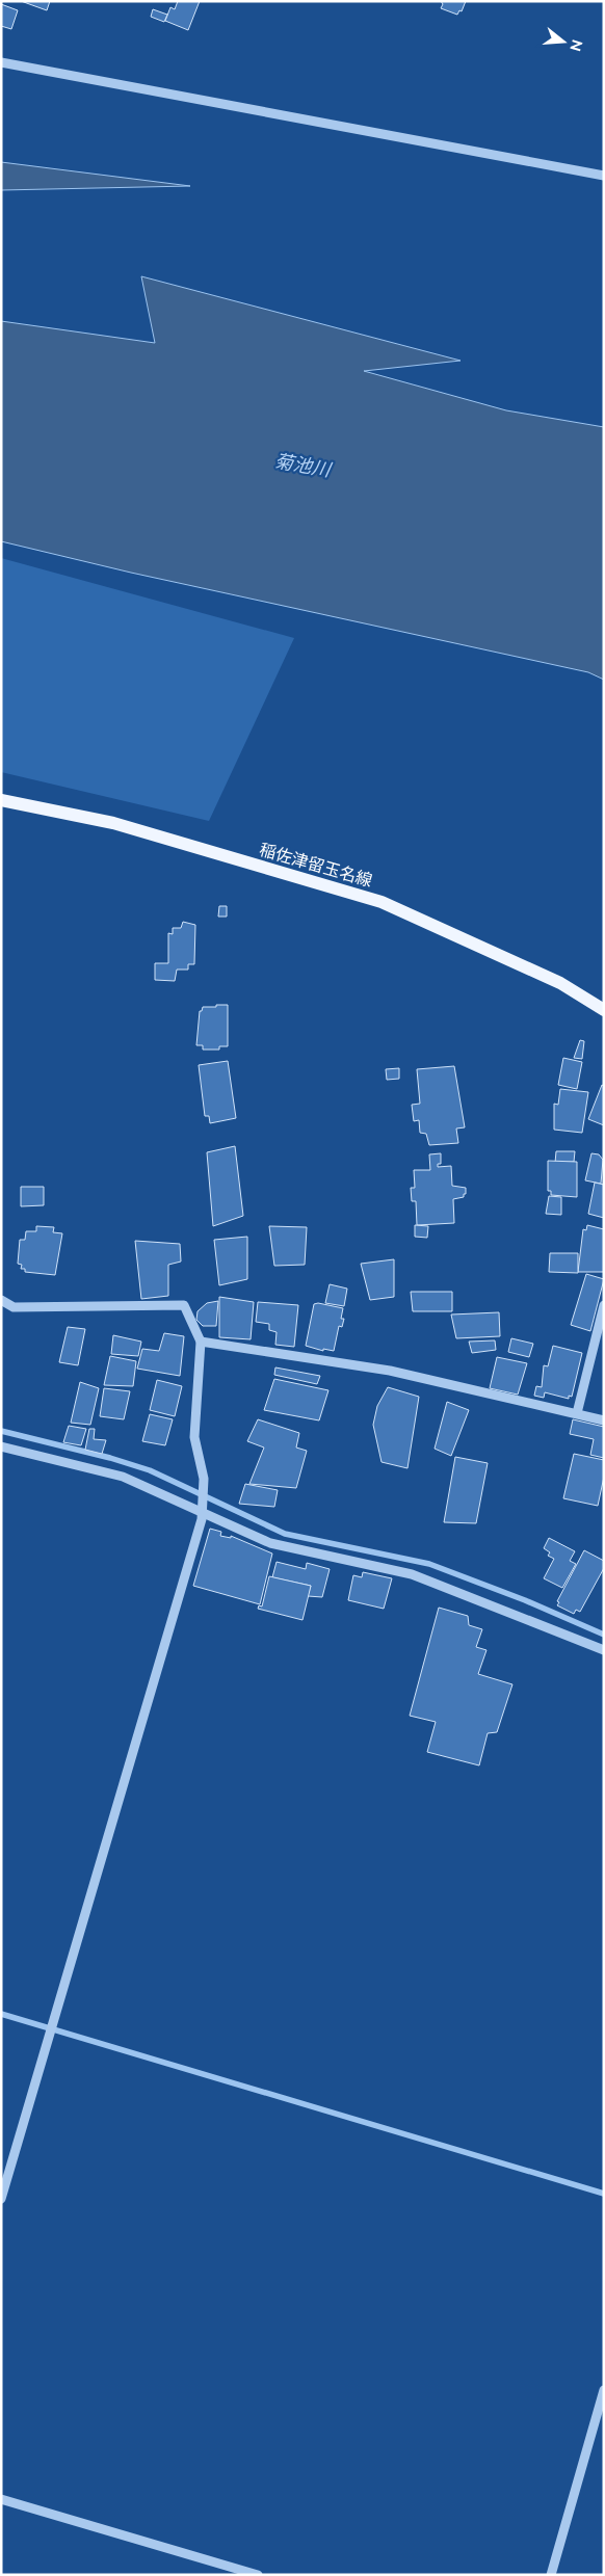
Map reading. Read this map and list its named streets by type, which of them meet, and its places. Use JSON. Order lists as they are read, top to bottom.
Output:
{
  "streets": {
    "main road": ["稲佐津留玉名線"]
  },
  "water": ["菊池川"],
  "north": "right"
}
